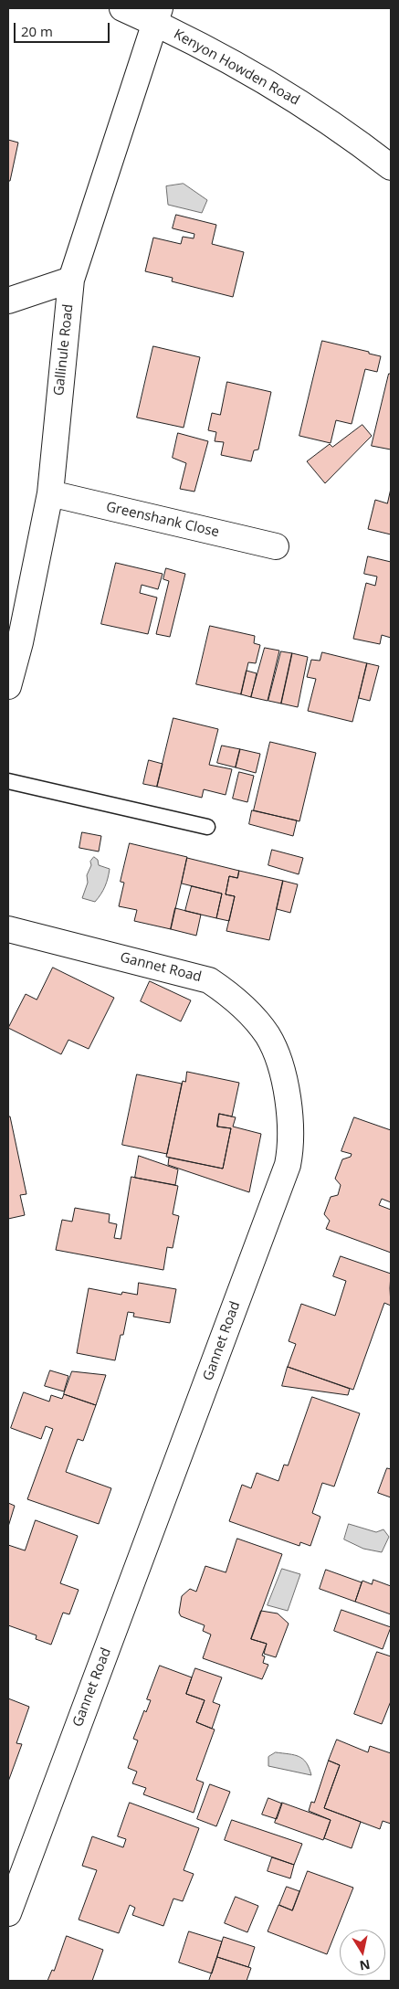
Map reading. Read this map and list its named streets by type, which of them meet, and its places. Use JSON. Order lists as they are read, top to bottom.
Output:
{
  "streets": {
    "street": [
      "Kenyon Howden Road",
      "Gallinule Road",
      "Greenshank Close",
      "Gannet Road"
    ]
  },
  "crossings": [
    ["Kenyon Howden Road", "Gallinule Road"],
    ["Gallinule Road", "Greenshank Close"]
  ],
  "scale_bar": "20 m",
  "north": "bottom"
}
